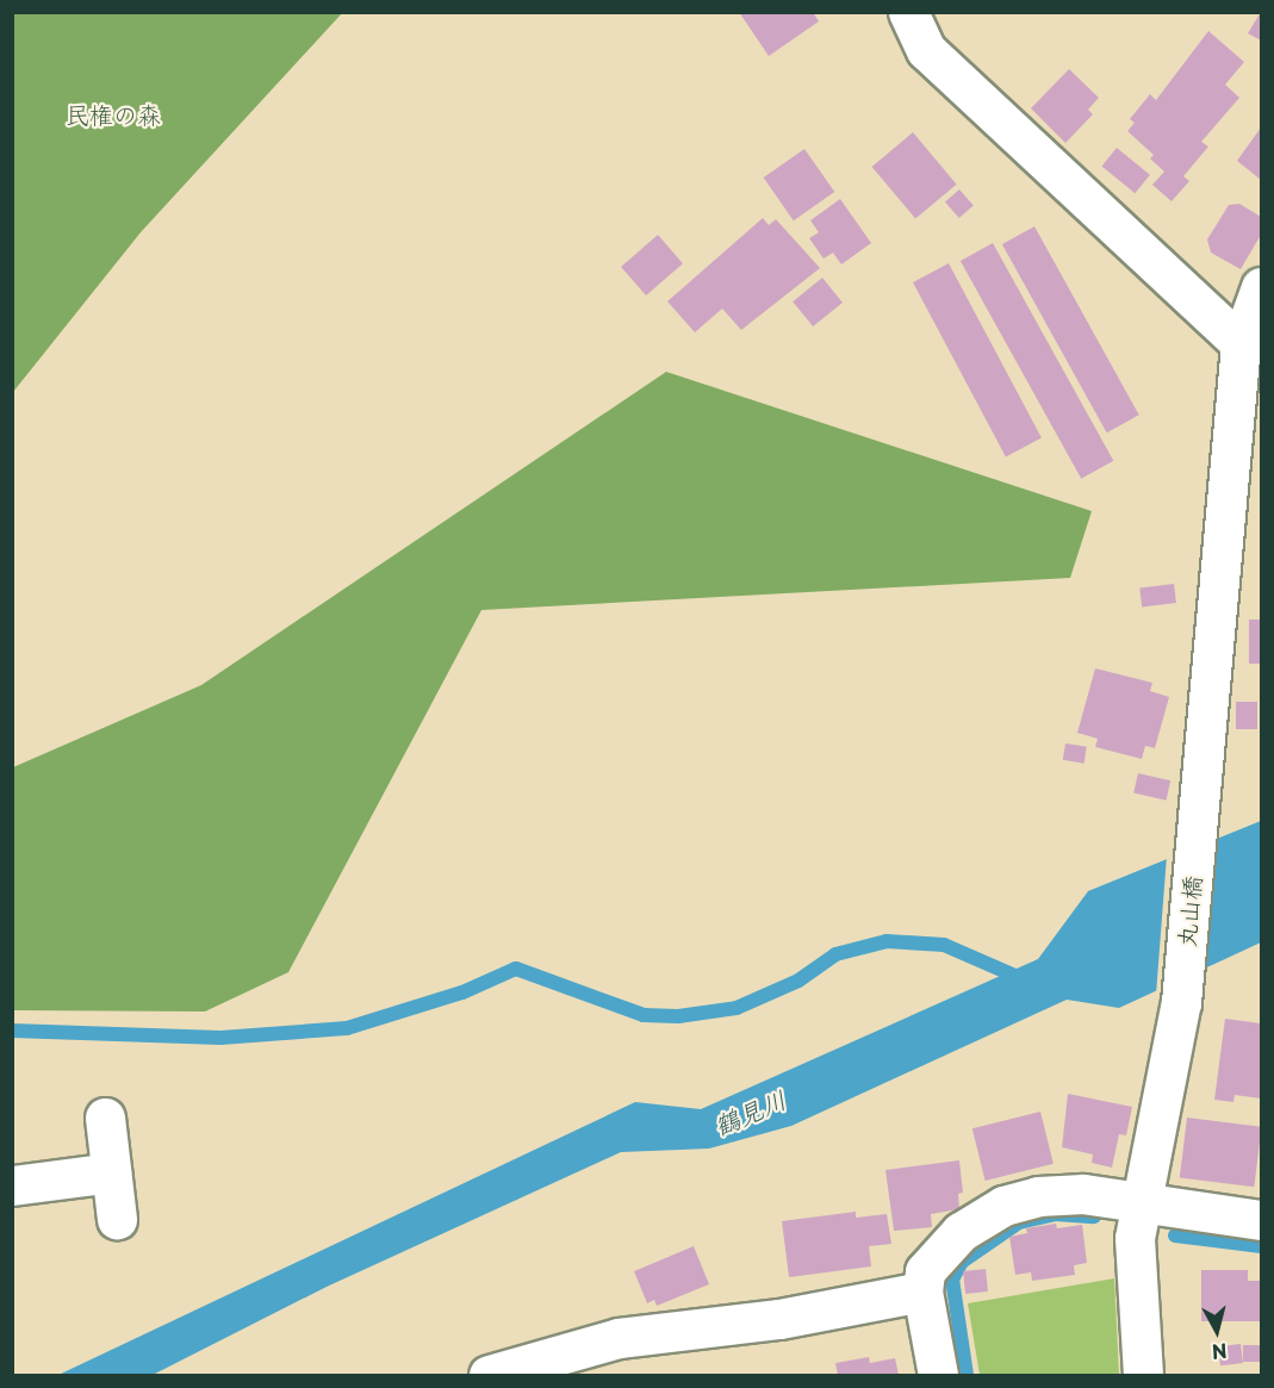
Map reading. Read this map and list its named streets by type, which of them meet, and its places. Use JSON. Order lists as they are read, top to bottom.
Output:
{
  "streets": {
    "street": ["丸山橋"]
  },
  "water": ["鶴見川"],
  "parks": ["民権の森"],
  "north": "bottom"
}
